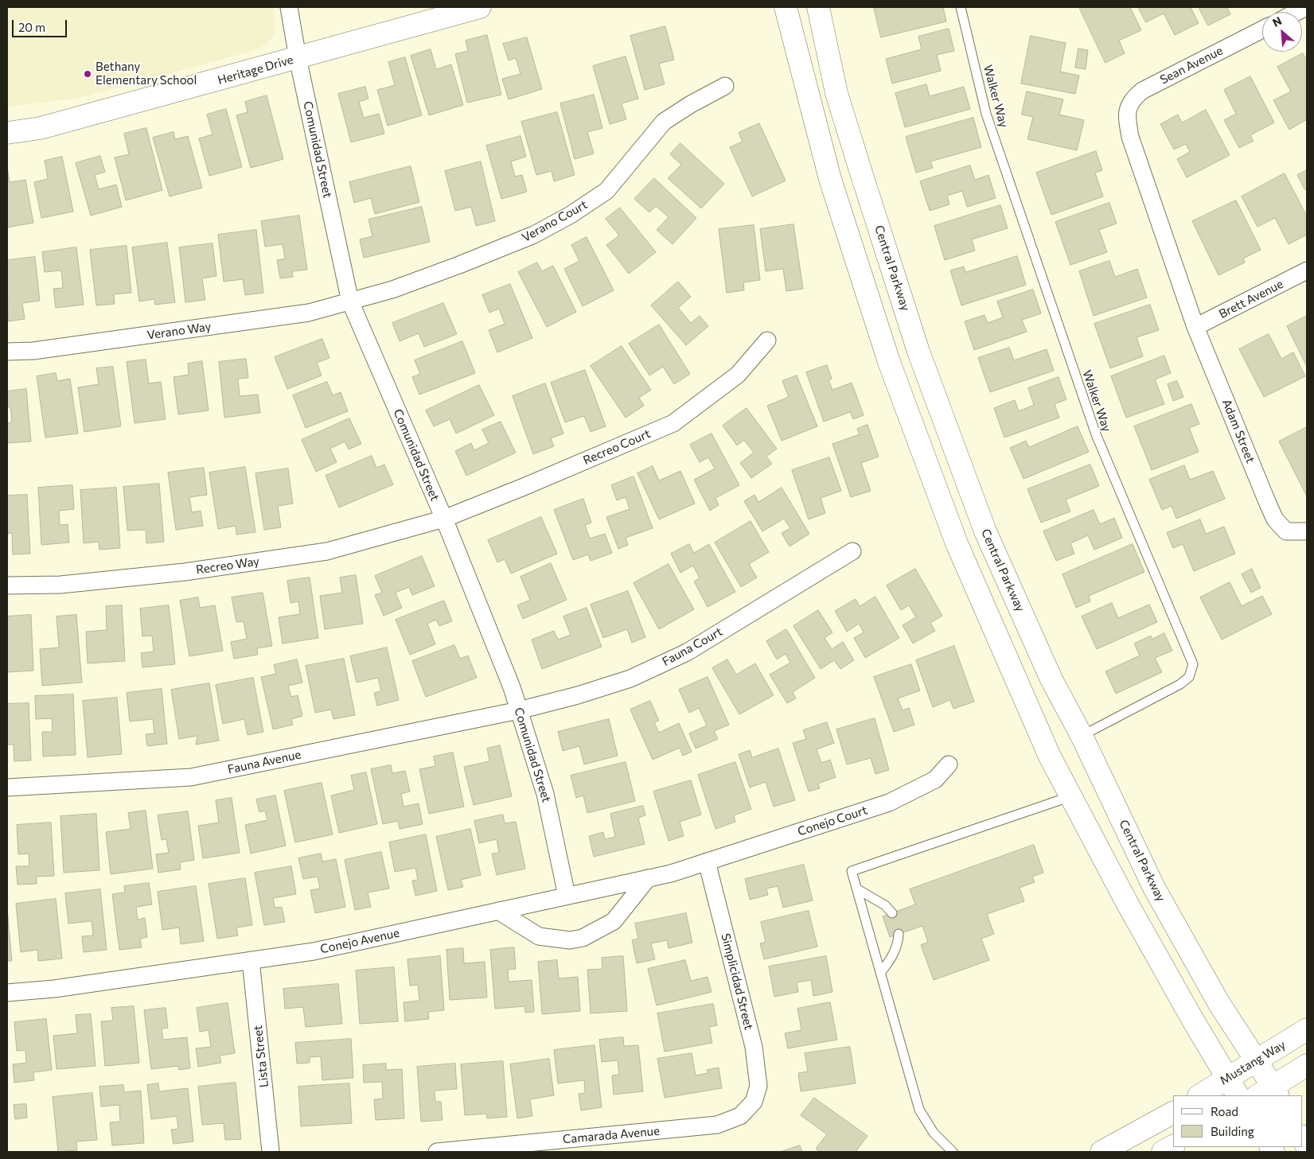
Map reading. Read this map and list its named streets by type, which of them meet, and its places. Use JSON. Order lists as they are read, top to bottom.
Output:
{
  "streets": {
    "main road": ["Heritage Drive", "Central Parkway", "Mustang Way"],
    "street": [
      "Sean Avenue",
      "Comunidad Street",
      "Verano Court",
      "Brett Avenue",
      "Verano Way",
      "Adam Street",
      "Recreo Court",
      "Recreo Way",
      "Fauna Court",
      "Fauna Avenue",
      "Conejo Court",
      "Conejo Avenue",
      "Simplicidad Street",
      "Lista Street",
      "Camarada Avenue"
    ],
    "lane": ["Walker Way"]
  },
  "crossings": [
    ["Sean Avenue", "Adam Street"],
    ["Heritage Drive", "Comunidad Street"],
    ["Walker Way", "Central Parkway"],
    ["Comunidad Street", "Verano Court"],
    ["Comunidad Street", "Verano Way"],
    ["Comunidad Street", "Recreo Court"],
    ["Comunidad Street", "Recreo Way"],
    ["Comunidad Street", "Fauna Court"],
    ["Comunidad Street", "Fauna Avenue"],
    ["Comunidad Street", "Conejo Avenue"],
    ["Verano Court", "Verano Way"],
    ["Central Parkway", "Mustang Way"],
    ["Brett Avenue", "Adam Street"],
    ["Recreo Court", "Recreo Way"],
    ["Fauna Court", "Fauna Avenue"],
    ["Conejo Court", "Conejo Avenue"],
    ["Conejo Court", "Simplicidad Street"],
    ["Conejo Avenue", "Simplicidad Street"],
    ["Conejo Avenue", "Lista Street"],
    ["Simplicidad Street", "Camarada Avenue"]
  ],
  "places": ["Bethany Elementary School"],
  "legend": ["Road", "Building"],
  "scale_bar": "20 m",
  "north": "top left"
}
